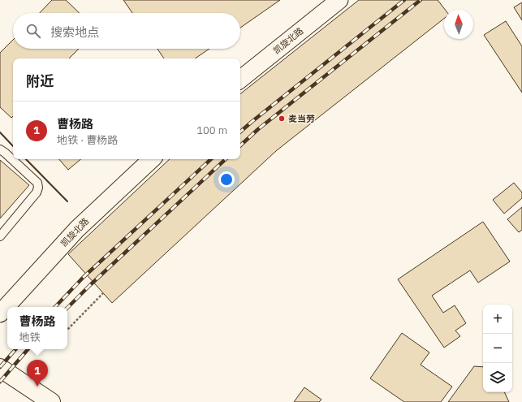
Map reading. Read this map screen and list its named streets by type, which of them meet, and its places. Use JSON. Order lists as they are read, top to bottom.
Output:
{
  "streets": {
    "street": ["凯旋北路"]
  },
  "places": ["麦当劳"],
  "north": "top",
  "page": {
    "search": "搜索地点",
    "heading": "附近",
    "list": [
      {
        "mark": "1",
        "name": "曹杨路",
        "note": "地铁 · 曹杨路",
        "value": "100 m"
      }
    ],
    "map_buttons": ["+", "−"],
    "popup": ["曹杨路", "地铁"],
    "pins": "1"
  }
}
